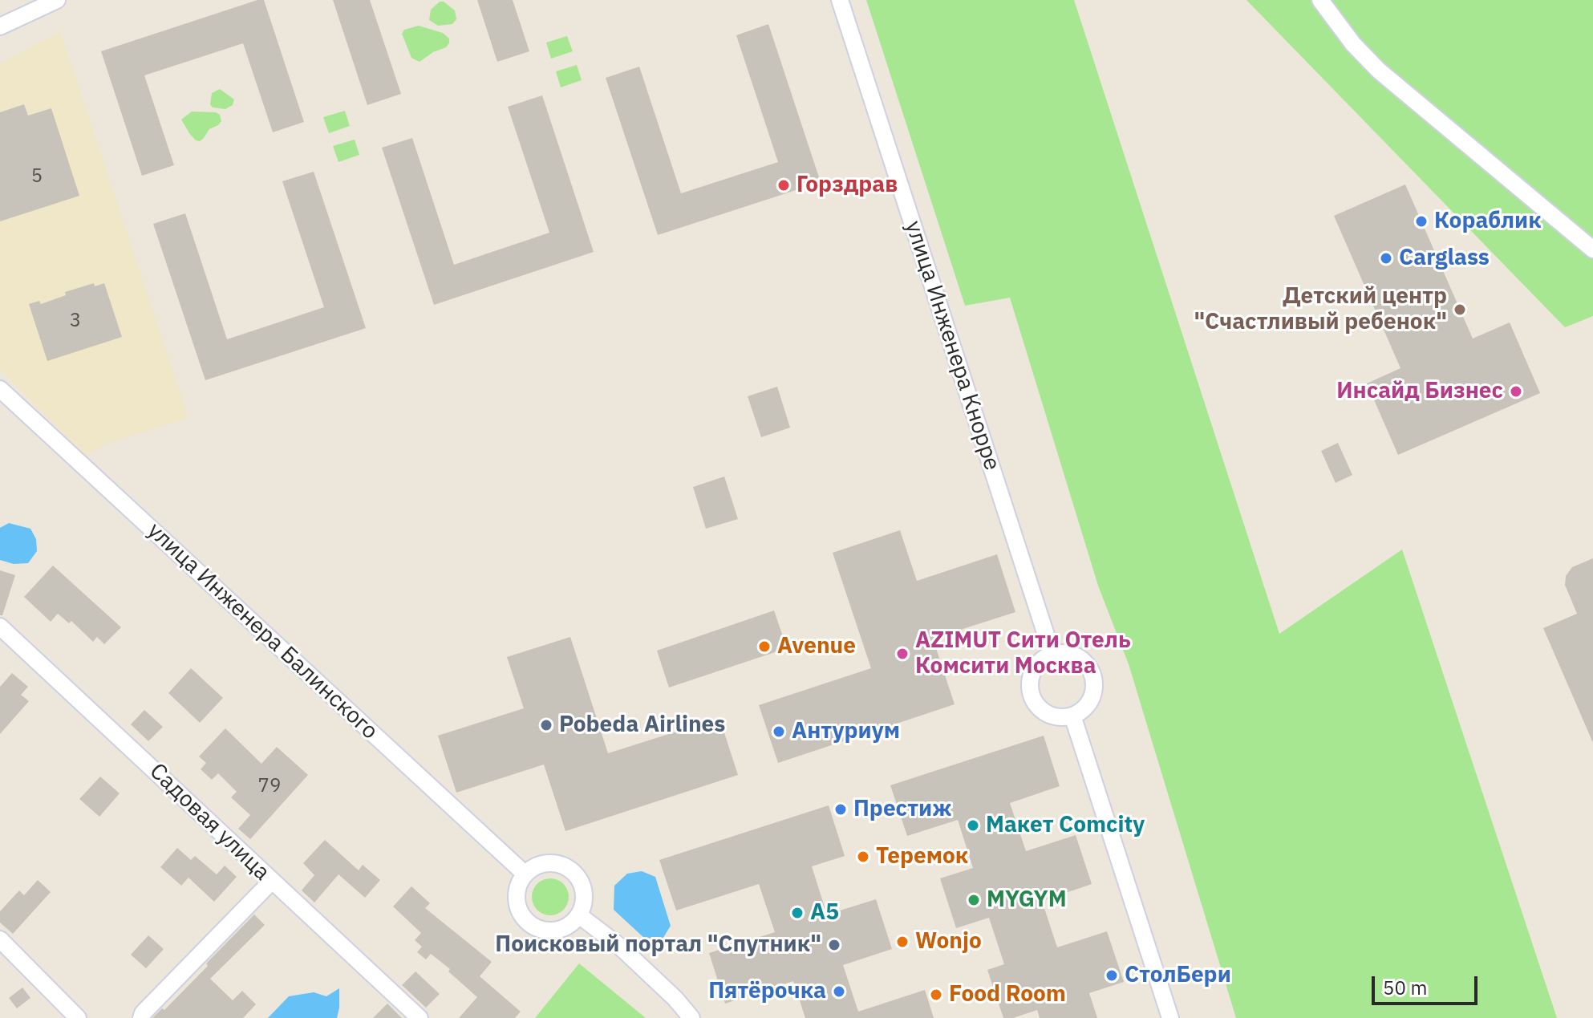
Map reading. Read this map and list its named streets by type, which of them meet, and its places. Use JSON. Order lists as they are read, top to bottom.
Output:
{
  "streets": {
    "street": ["улица Инженера Кнорре", "улица Инженера Балинского", "Садовая улица"]
  },
  "places": [
    "Горздрав",
    "Кораблик",
    "Carglass",
    "Детский центр \"Счастливый ребенок\"",
    "Инсайд Бизнес",
    "Avenue",
    "AZIMUT Сити Отель Комсити Москва",
    "Pobeda Airlines",
    "Антуриум",
    "Престиж",
    "Макет Comcity",
    "Теремок",
    "MYGYM",
    "А5",
    "Wonjo",
    "Поисковый портал \"Спутник\"",
    "СтолБери",
    "Пятёрочка",
    "Food Room"
  ],
  "house_numbers": ["5", "3", "79"],
  "scale_bar": "50 m"
}
